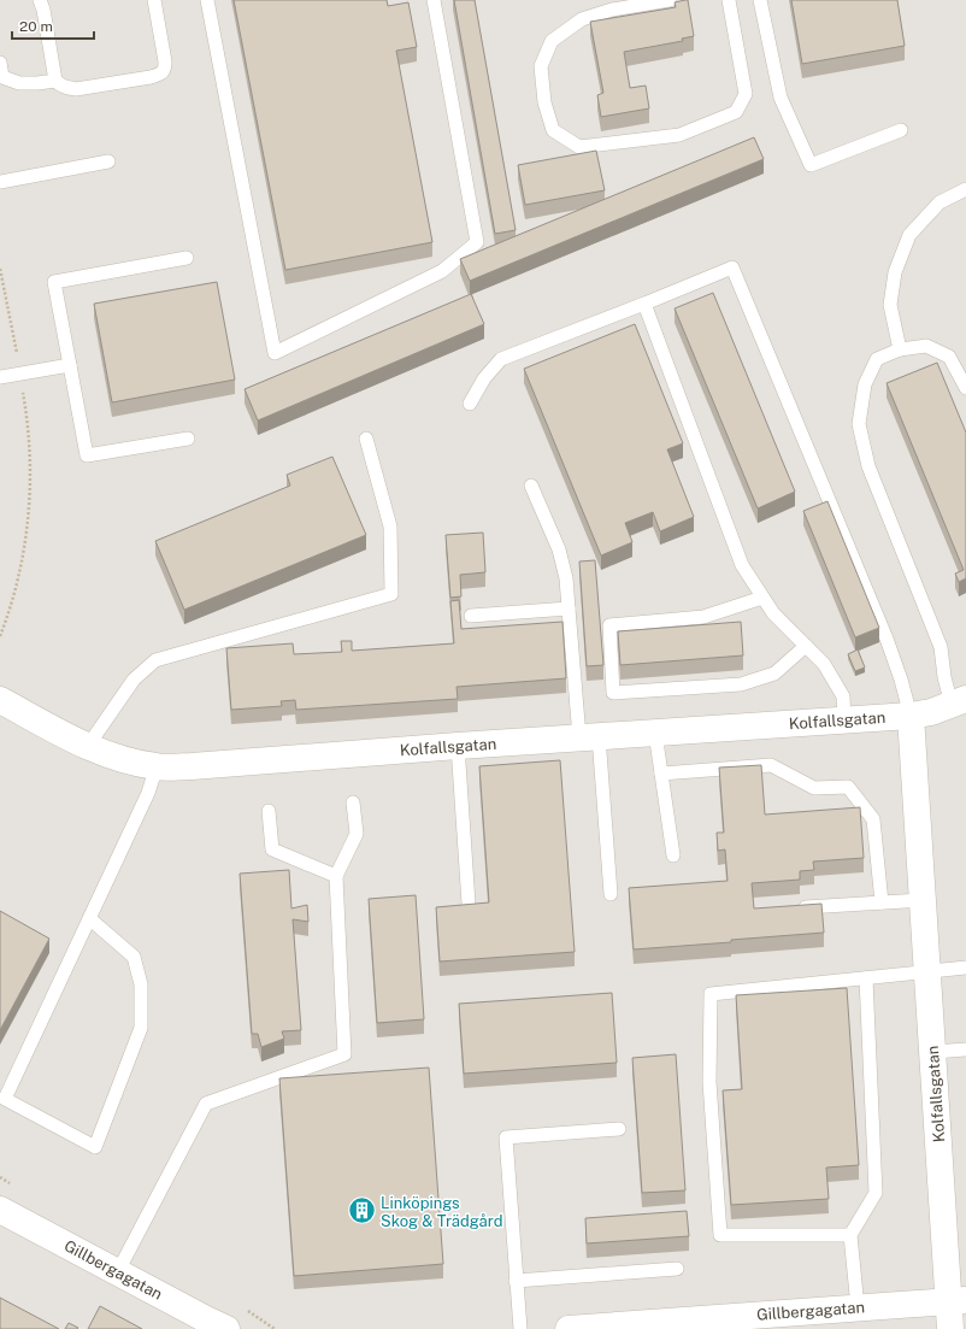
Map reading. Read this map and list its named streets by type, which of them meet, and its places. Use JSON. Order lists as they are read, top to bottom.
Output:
{
  "streets": {
    "street": ["Kolfallsgatan", "Gillbergagatan"]
  },
  "crossings": [
    ["Kolfallsgatan", "Gillbergagatan"]
  ],
  "places": {
    "building": ["Linköpings Skog & Trädgård"]
  },
  "scale_bar": "20 m"
}
